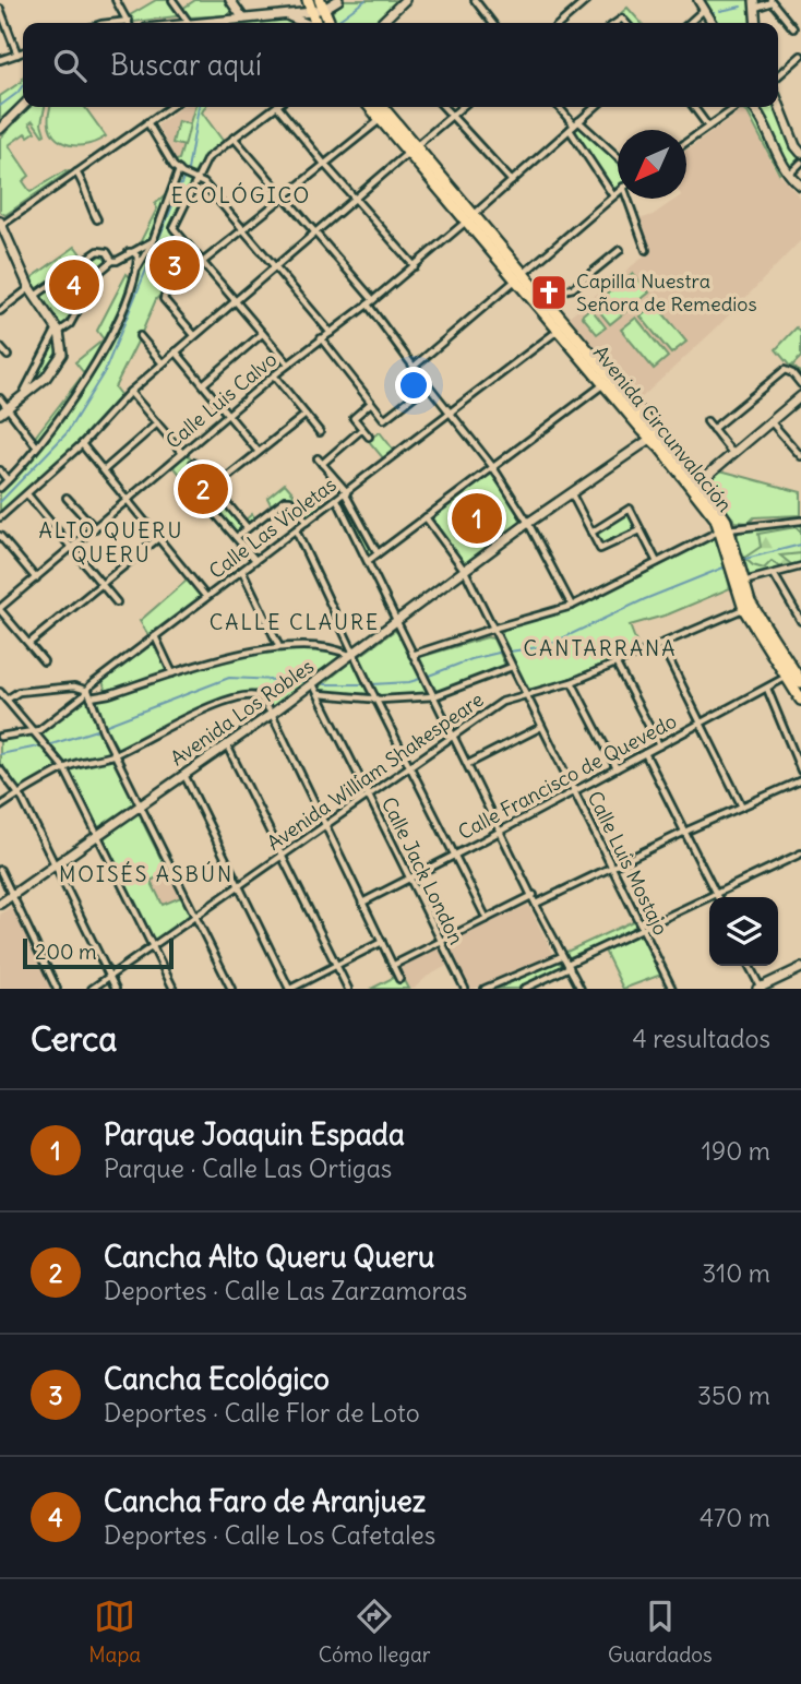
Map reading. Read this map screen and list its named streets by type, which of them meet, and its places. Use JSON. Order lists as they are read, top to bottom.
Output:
{
  "streets": {
    "highway": ["Avenida Circunvalación"],
    "main road": ["Avenida Los Robles"],
    "street": [
      "Calle Luis Calvo",
      "Calle Las Violetas",
      "Avenida William Shakespeare",
      "Calle Francisco de Quevedo",
      "Calle Luis Mostajo",
      "Calle Jack London"
    ]
  },
  "crossings": [
    ["Calle Luis Calvo", "Avenida Circunvalación"],
    ["Avenida Circunvalación", "Calle Las Violetas"],
    ["Avenida Circunvalación", "Avenida Los Robles"],
    ["Avenida Circunvalación", "Avenida William Shakespeare"],
    ["Avenida Circunvalación", "Calle Francisco de Quevedo"],
    ["Avenida Los Robles", "Calle Luis Mostajo"],
    ["Avenida Los Robles", "Calle Jack London"],
    ["Avenida William Shakespeare", "Calle Luis Mostajo"],
    ["Avenida William Shakespeare", "Calle Jack London"],
    ["Calle Francisco de Quevedo", "Calle Luis Mostajo"],
    ["Calle Francisco de Quevedo", "Calle Jack London"]
  ],
  "districts": [
    "ECOLÓGICO",
    "ALTO QUERU QUERU",
    "CALLE CLAURE",
    "CANTARRANA",
    "MOISÉS ASBÚN"
  ],
  "places": {
    "church": ["Capilla Nuestra Señora de Remedios"]
  },
  "scale_bar": "200 m",
  "north": "bottom left",
  "page": {
    "search": "Buscar aquí",
    "pins": [
      "3",
      "4",
      "2",
      "1"
    ],
    "scale": "200 m",
    "heading": ["Cerca", "4 resultados"],
    "list": [
      {
        "mark": "1",
        "name": "Parque Joaquin Espada",
        "note": "Parque · Calle Las Ortigas",
        "value": "190 m"
      },
      {
        "mark": "2",
        "name": "Cancha Alto Queru Queru",
        "note": "Deportes · Calle Las Zarzamoras",
        "value": "310 m"
      },
      {
        "mark": "3",
        "name": "Cancha Ecológico",
        "note": "Deportes · Calle Flor de Loto",
        "value": "350 m"
      },
      {
        "mark": "4",
        "name": "Cancha Faro de Aranjuez",
        "note": "Deportes · Calle Los Cafetales",
        "value": "470 m"
      }
    ],
    "nav": ["Mapa", "Cómo llegar", "Guardados"]
  }
}
